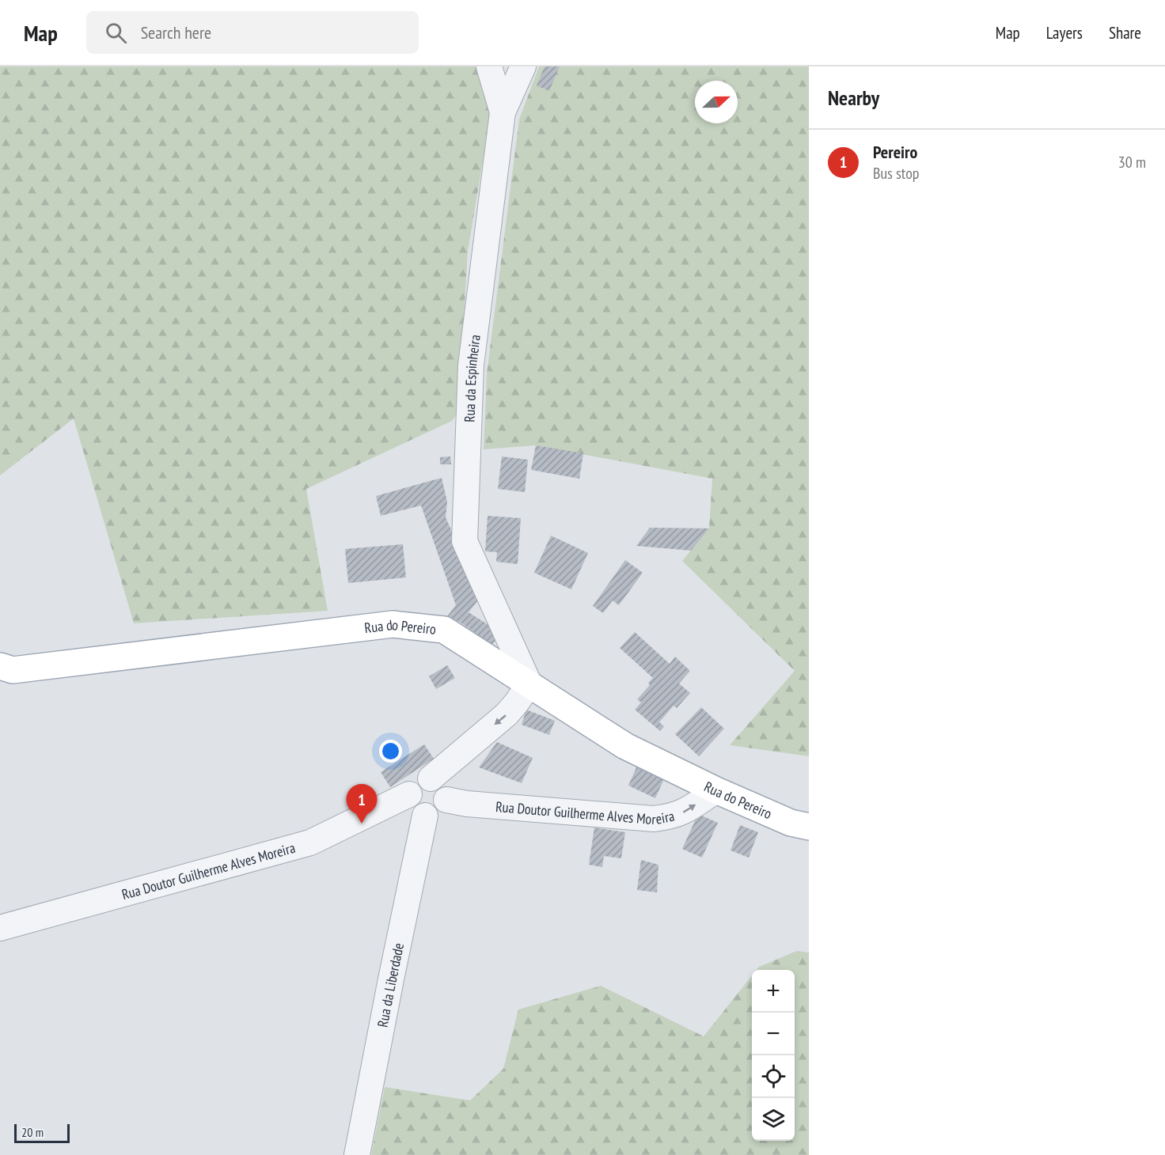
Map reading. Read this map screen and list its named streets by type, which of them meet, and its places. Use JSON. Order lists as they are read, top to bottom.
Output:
{
  "streets": {
    "main road": ["Rua do Pereiro"],
    "street": ["Rua da Espinheira", "Rua Doutor Guilherme Alves Moreira", "Rua da Liberdade"]
  },
  "crossings": [
    ["Rua da Espinheira", "Rua do Pereiro"],
    ["Rua do Pereiro", "Rua Doutor Guilherme Alves Moreira"],
    ["Rua Doutor Guilherme Alves Moreira", "Rua da Liberdade"]
  ],
  "one_way": ["Rua Doutor Guilherme Alves Moreira"],
  "scale_bar": "20 m",
  "north": "right",
  "page": {
    "header": "Map",
    "search": "Search here",
    "nav": ["Map", "Layers", "Share"],
    "heading": "Nearby",
    "list": [
      {
        "mark": "1",
        "name": "Pereiro",
        "note": "Bus stop",
        "value": "30 m"
      }
    ],
    "pins": "1",
    "map_buttons": ["+", "−"],
    "scale": "20 m"
  }
}
